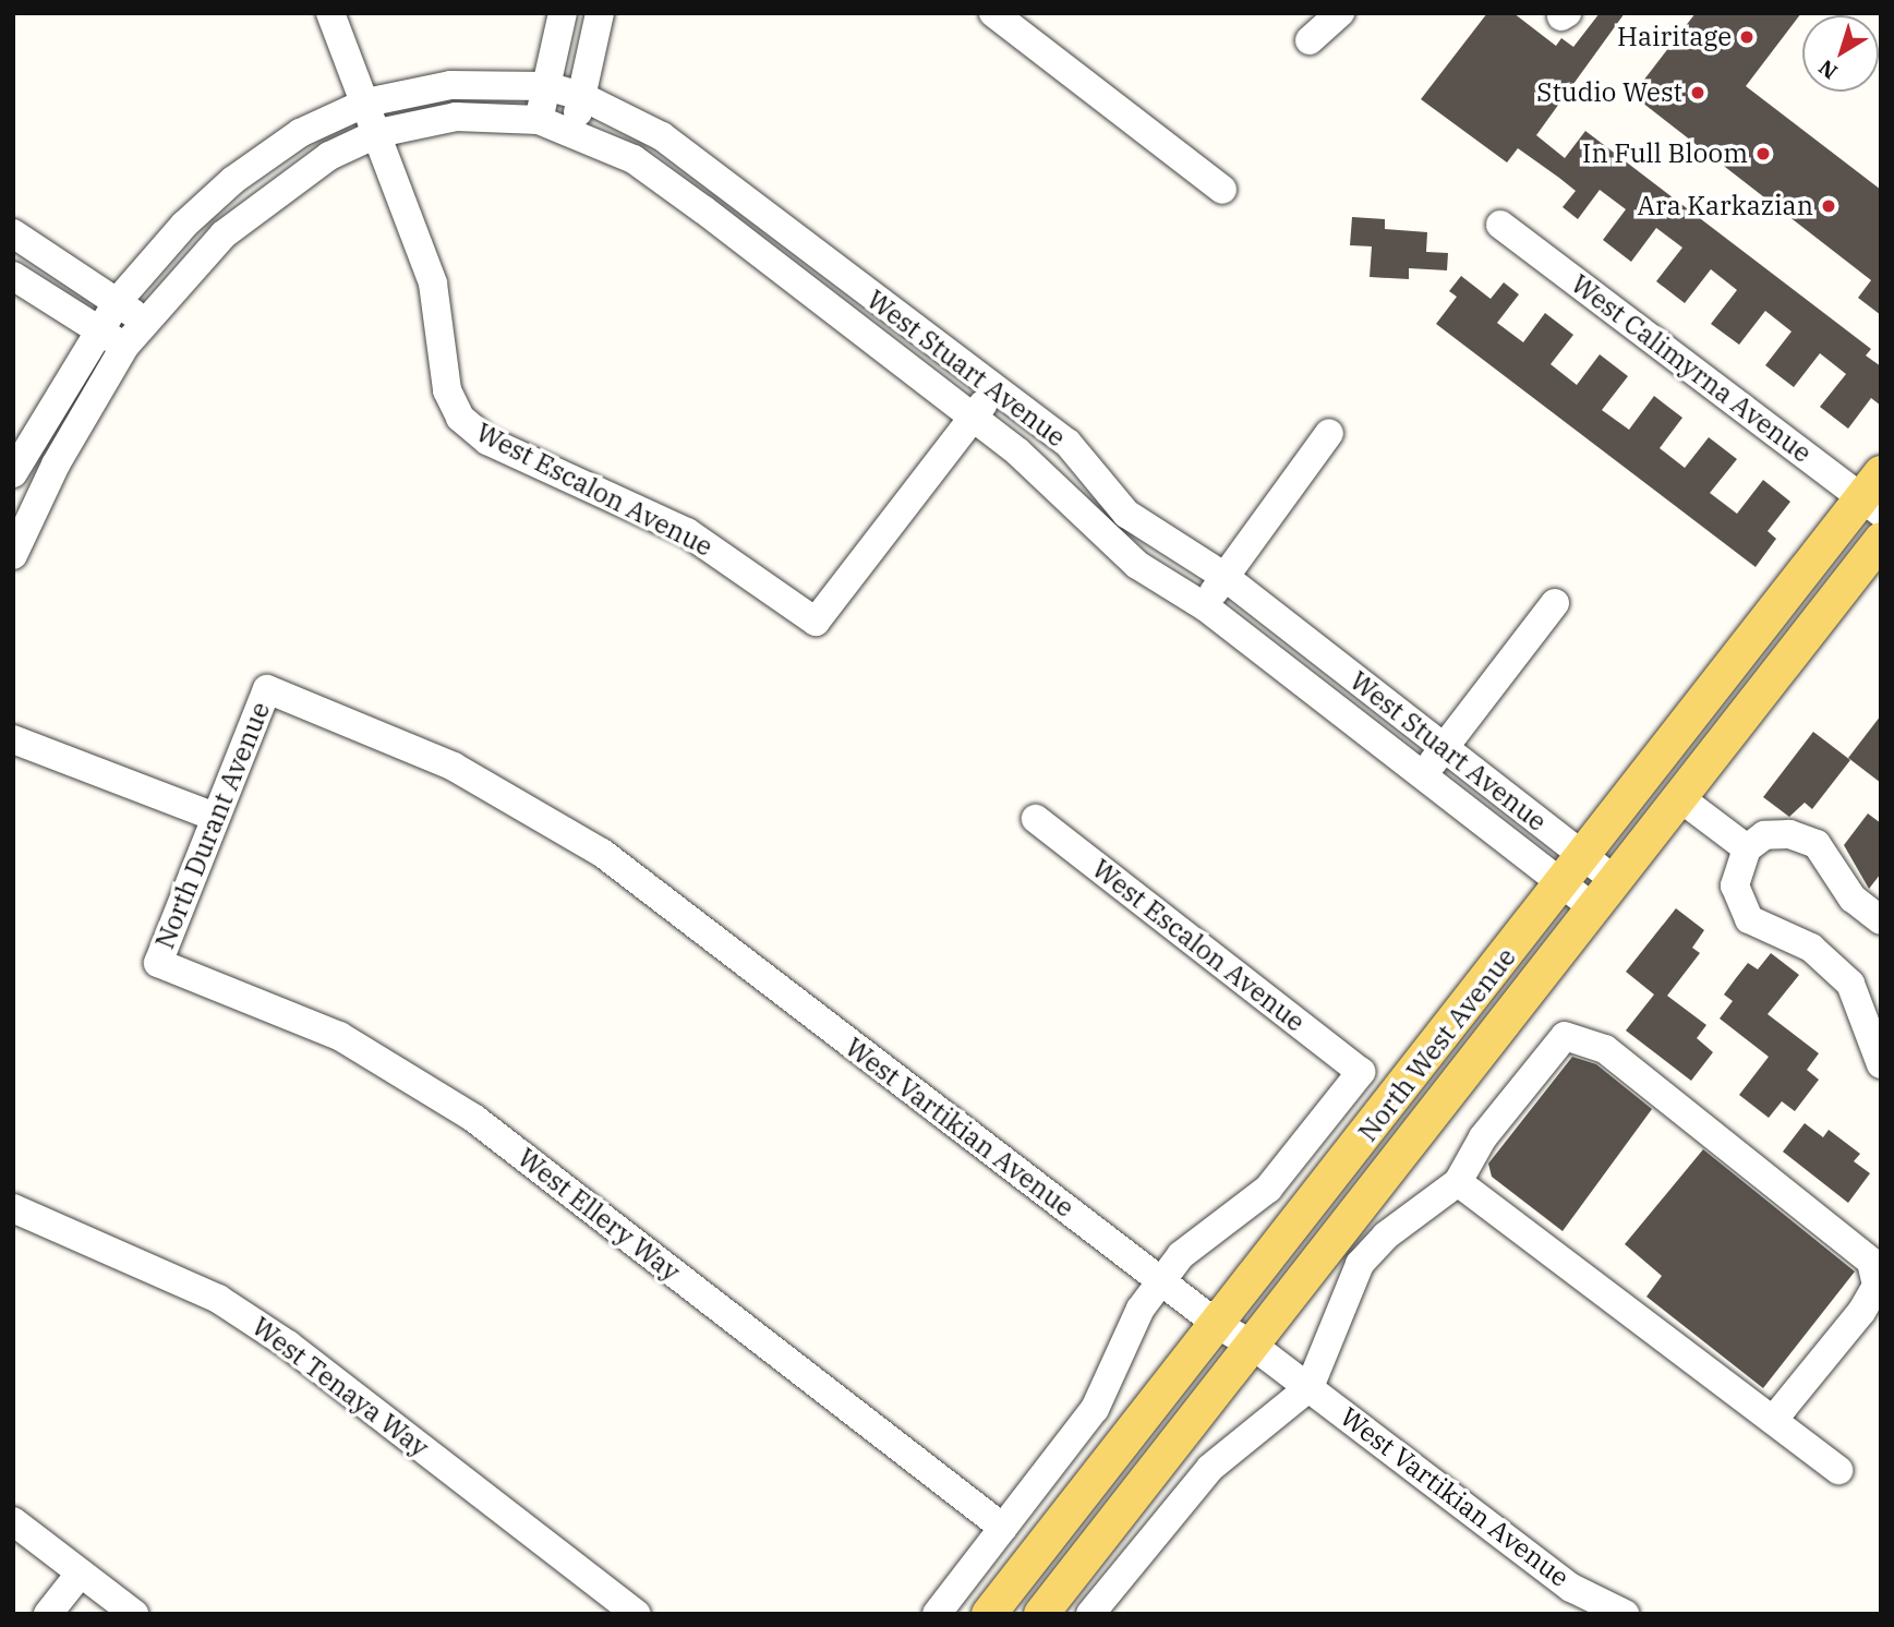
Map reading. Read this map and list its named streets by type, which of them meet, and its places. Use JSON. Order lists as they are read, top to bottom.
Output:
{
  "streets": {
    "main road": ["North West Avenue"],
    "street": [
      "West Stuart Avenue",
      "West Calimyrna Avenue",
      "West Escalon Avenue",
      "North Durant Avenue",
      "West Vartikian Avenue",
      "West Ellery Way",
      "West Tenaya Way"
    ]
  },
  "crossings": [
    ["West Stuart Avenue", "West Escalon Avenue"],
    ["West Stuart Avenue", "North West Avenue"],
    ["West Calimyrna Avenue", "North West Avenue"],
    ["West Escalon Avenue", "West Vartikian Avenue"],
    ["North Durant Avenue", "West Vartikian Avenue"],
    ["North Durant Avenue", "West Ellery Way"],
    ["North West Avenue", "West Vartikian Avenue"]
  ],
  "places": [
    "Hairitage",
    "Studio West",
    "In Full Bloom",
    "Ara Karkazian"
  ],
  "north": "bottom left"
}
